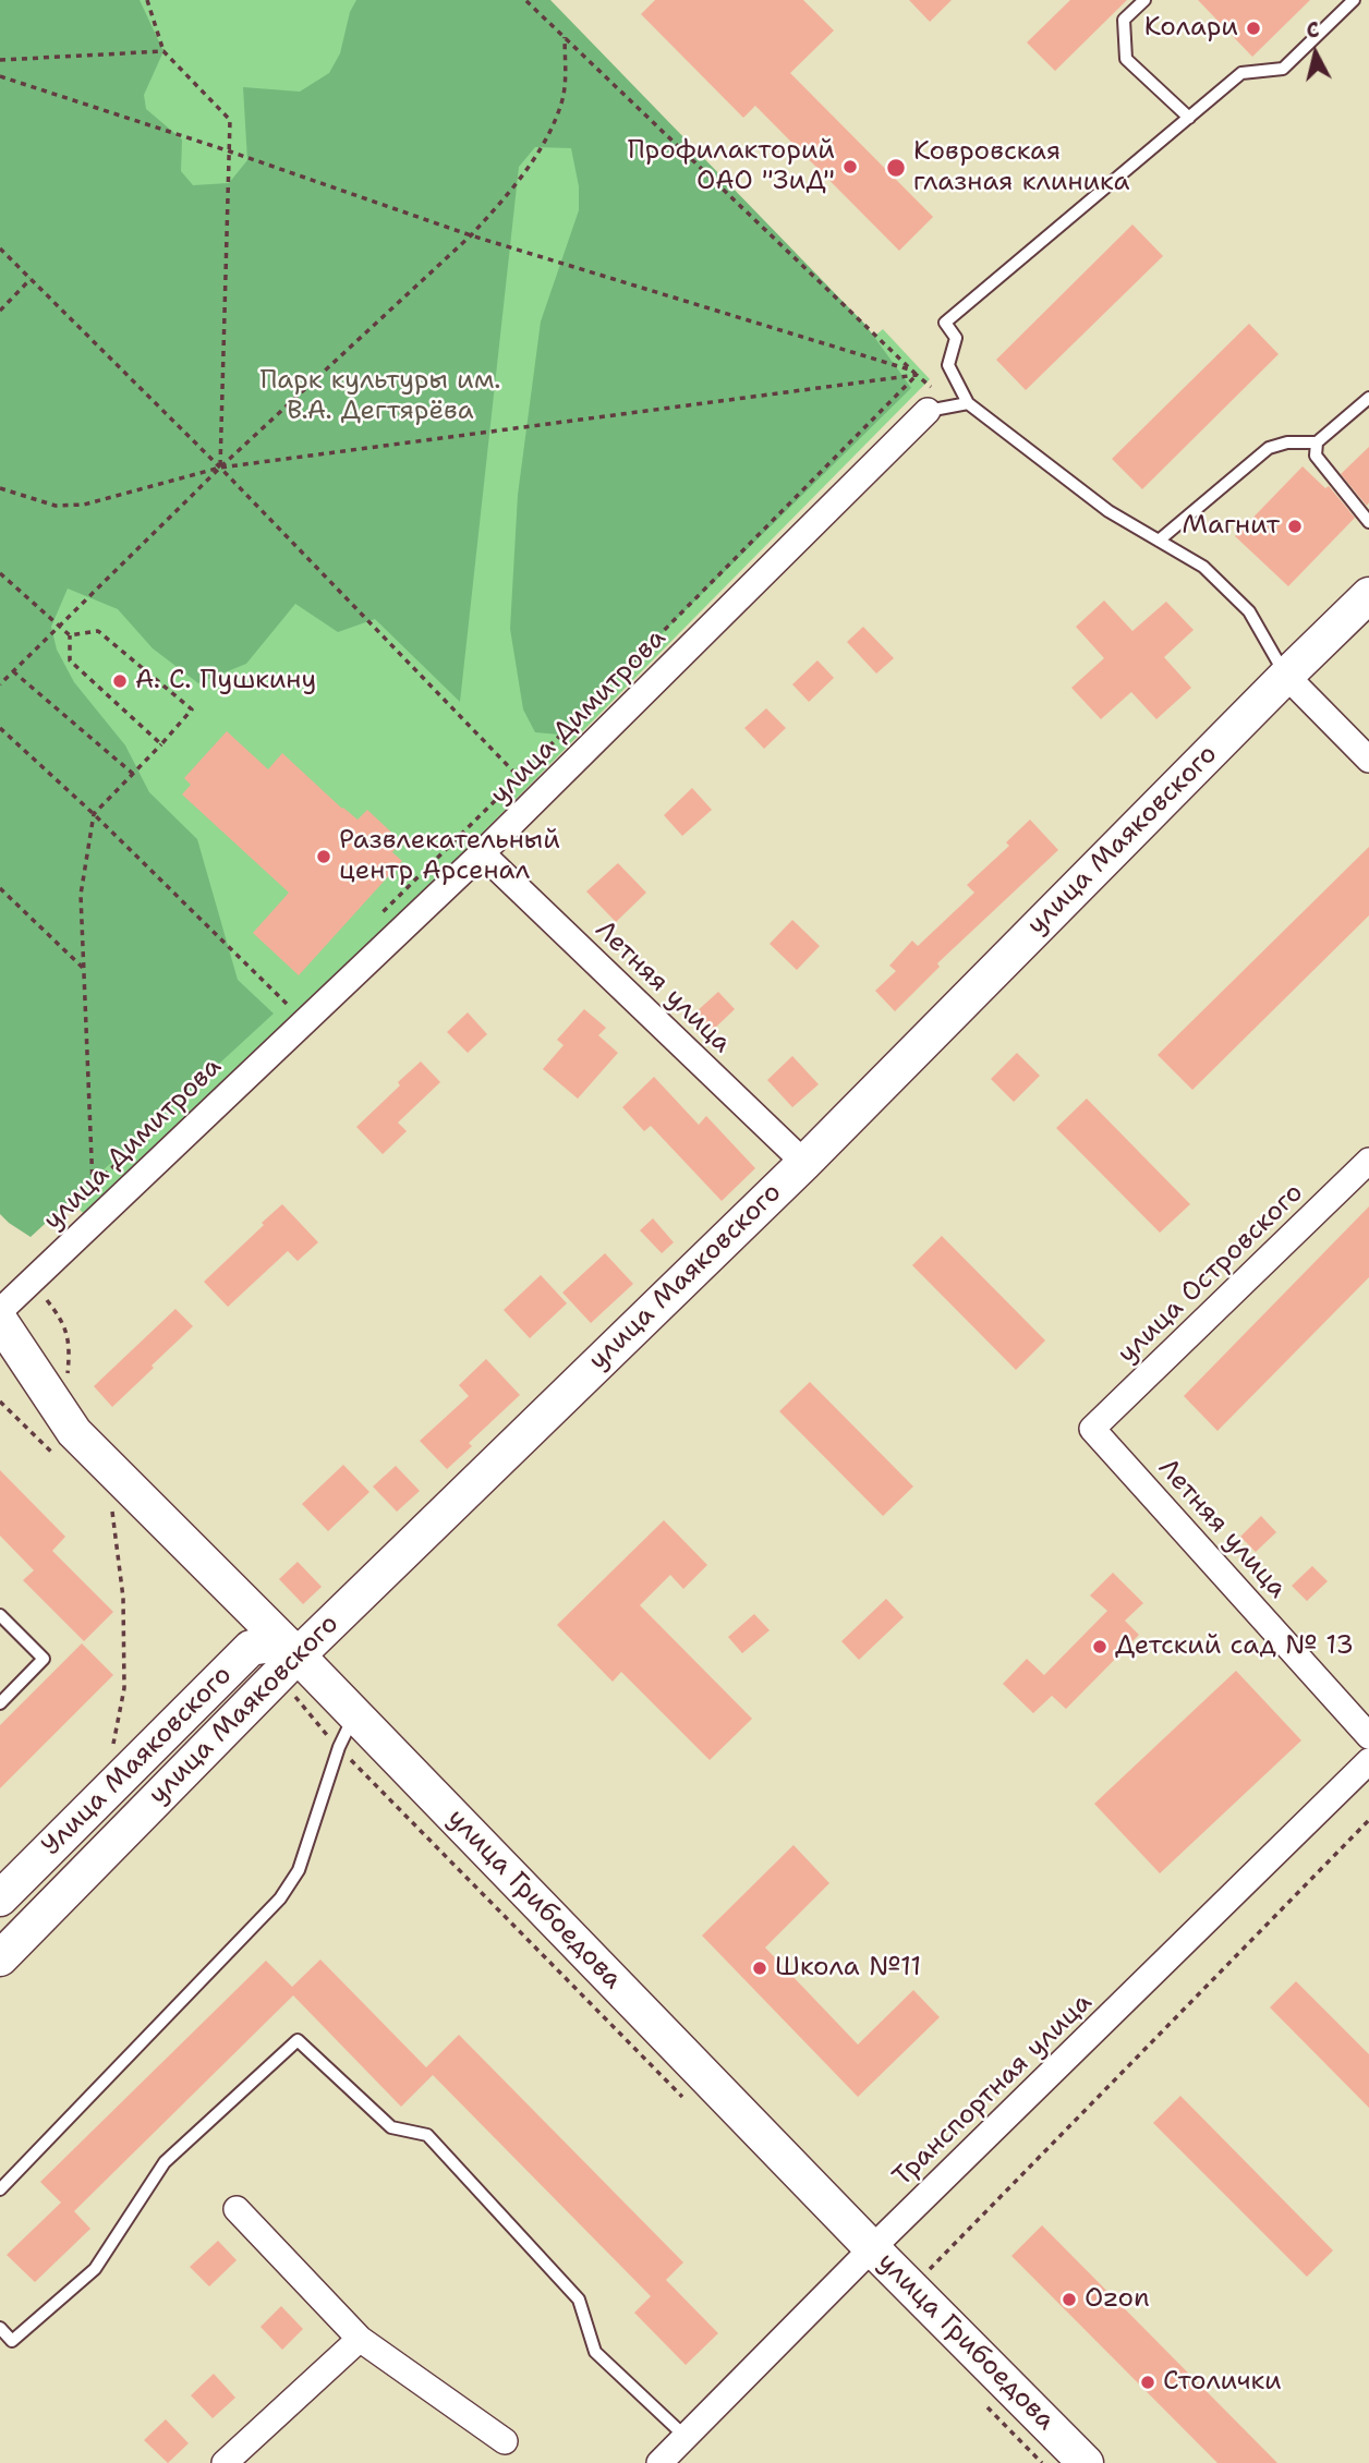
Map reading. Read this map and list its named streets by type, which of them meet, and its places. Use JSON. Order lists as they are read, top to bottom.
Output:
{
  "streets": {
    "street": [
      "улица Димитрова",
      "улица Маяковского",
      "Летняя улица",
      "улица Островского",
      "Улица Маяковского",
      "улица Грибоедова",
      "Транспортная улица"
    ]
  },
  "crossings": [
    ["улица Димитрова", "Летняя улица"],
    ["улица Маяковского", "Летняя улица"],
    ["улица Маяковского", "Улица Маяковского"],
    ["улица Маяковского", "улица Грибоедова"],
    ["Летняя улица", "улица Островского"],
    ["Улица Маяковского", "улица Грибоедова"],
    ["улица Грибоедова", "Транспортная улица"]
  ],
  "parks": ["Парк культуры им. В.А. Дегтярёва"],
  "places": [
    "Колари",
    "Профилакторий ОАО \"ЗиД\"",
    "Ковровская глазная клиника",
    "Магнит",
    "А. С. Пушкину",
    "Развлекательный центр Арсенал",
    "Детский сад № 13",
    "Школа №11",
    "Ozon",
    "Столички"
  ],
  "north": "top"
}
